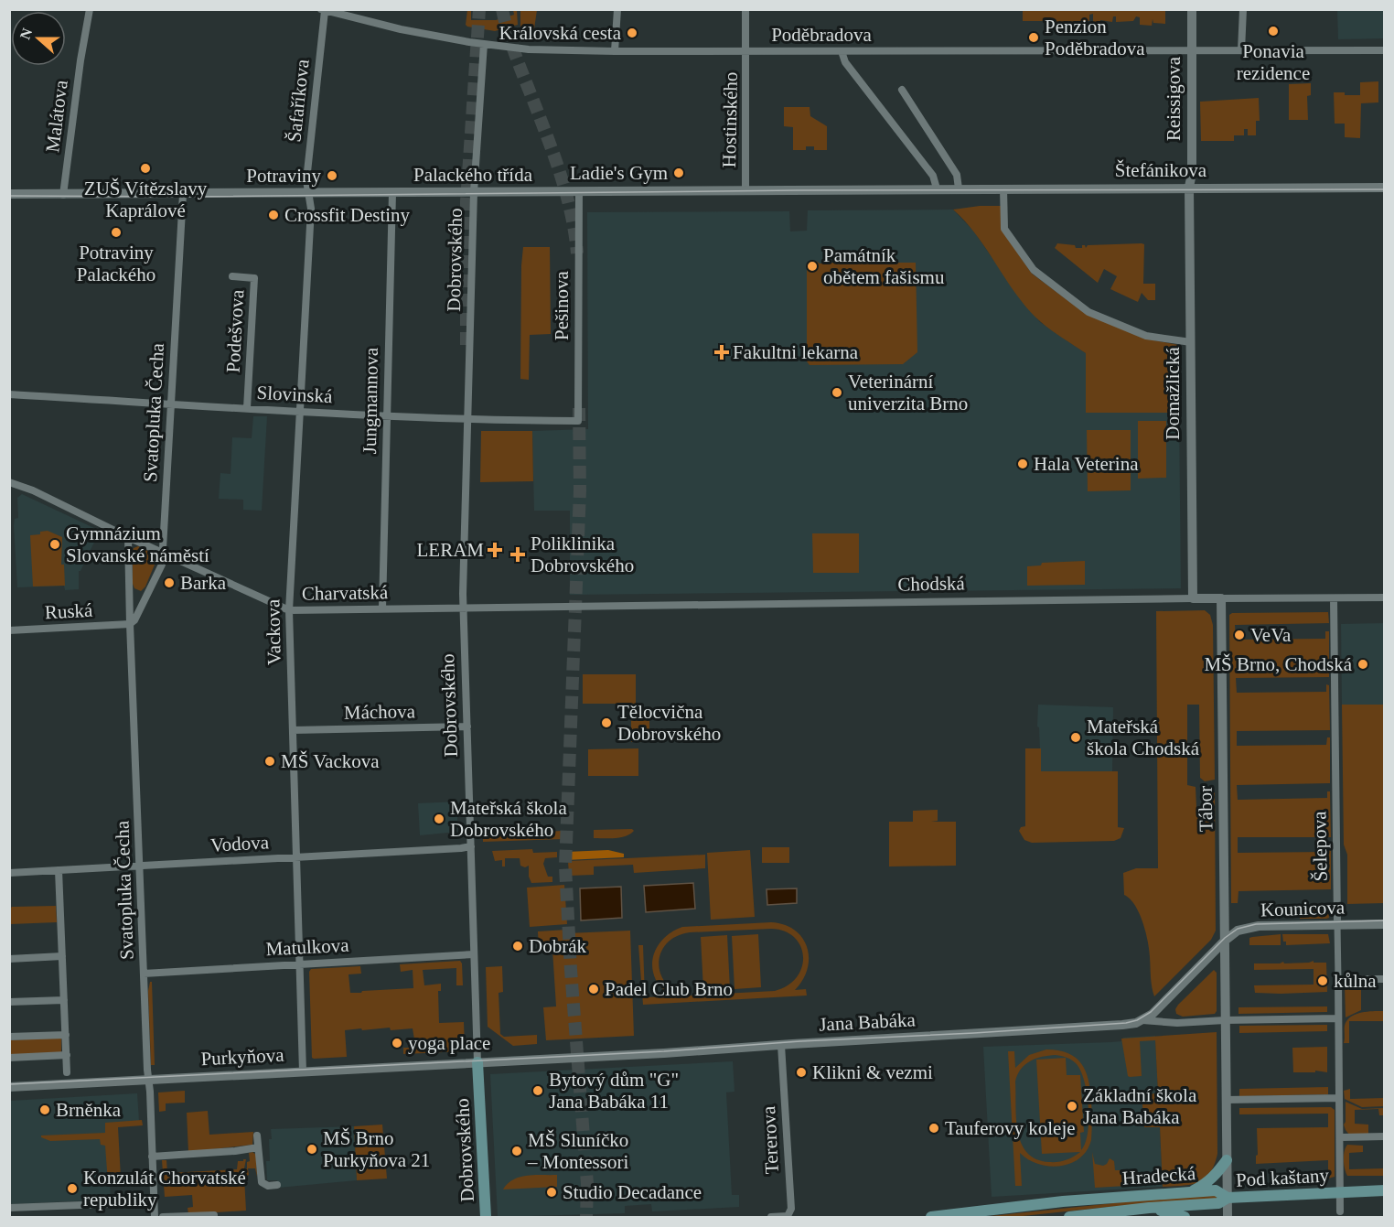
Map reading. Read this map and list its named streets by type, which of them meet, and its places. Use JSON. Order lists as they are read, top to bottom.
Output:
{
  "streets": {
    "main road": ["Dobrovského", "Hradecká", "Pod kaštany"],
    "street": [
      "Poděbradova",
      "Reissigova",
      "Šafaříkova",
      "Malátova",
      "Hostinského",
      "Štefánikova",
      "Palackého třída",
      "Pešinova",
      "Podešvova",
      "Domažlická",
      "Slovinská",
      "Jungmannova",
      "Svatopluka Čecha",
      "Chodská",
      "Charvatská",
      "Ruská",
      "Vackova",
      "Máchova",
      "Tábor",
      "Vodova",
      "Šelepova",
      "Kounicova",
      "Matulkova",
      "Jana Babáka",
      "Purkyňova",
      "Tererova"
    ]
  },
  "crossings": [
    ["Poděbradova", "Reissigova"],
    ["Poděbradova", "Šafaříkova"],
    ["Poděbradova", "Hostinského"],
    ["Poděbradova", "Dobrovského"],
    ["Reissigova", "Štefánikova"],
    ["Reissigova", "Domažlická"],
    ["Šafaříkova", "Palackého třída"],
    ["Šafaříkova", "Vackova"],
    ["Malátova", "Palackého třída"],
    ["Hostinského", "Palackého třída"],
    ["Štefánikova", "Palackého třída"],
    ["Štefánikova", "Domažlická"],
    ["Palackého třída", "Dobrovského"],
    ["Palackého třída", "Pešinova"],
    ["Palackého třída", "Jungmannova"],
    ["Palackého třída", "Svatopluka Čecha"],
    ["Palackého třída", "Vackova"],
    ["Dobrovského", "Slovinská"],
    ["Dobrovského", "Charvatská"],
    ["Dobrovského", "Máchova"],
    ["Dobrovského", "Vodova"],
    ["Dobrovského", "Matulkova"],
    ["Dobrovského", "Jana Babáka"],
    ["Dobrovského", "Purkyňova"],
    ["Pešinova", "Slovinská"],
    ["Podešvova", "Slovinská"],
    ["Domažlická", "Chodská"],
    ["Slovinská", "Jungmannova"],
    ["Slovinská", "Svatopluka Čecha"],
    ["Slovinská", "Vackova"],
    ["Jungmannova", "Charvatská"],
    ["Svatopluka Čecha", "Charvatská"],
    ["Svatopluka Čecha", "Ruská"],
    ["Svatopluka Čecha", "Vodova"],
    ["Svatopluka Čecha", "Matulkova"],
    ["Svatopluka Čecha", "Purkyňova"],
    ["Chodská", "Charvatská"],
    ["Chodská", "Tábor"],
    ["Chodská", "Šelepova"],
    ["Charvatská", "Vackova"],
    ["Vackova", "Máchova"],
    ["Vackova", "Vodova"],
    ["Vackova", "Matulkova"],
    ["Vackova", "Purkyňova"],
    ["Tábor", "Kounicova"],
    ["Tábor", "Jana Babáka"],
    ["Tábor", "Hradecká"],
    ["Tábor", "Pod kaštany"],
    ["Šelepova", "Kounicova"],
    ["Šelepova", "Pod kaštany"],
    ["Kounicova", "Jana Babáka"],
    ["Jana Babáka", "Purkyňova"],
    ["Jana Babáka", "Tererova"],
    ["Hradecká", "Pod kaštany"]
  ],
  "places": {
    "other": [
      "Ponavia rezidence",
      "Královská cesta",
      "Penzion Poděbradova",
      "ZUŠ Vítězslavy Kaprálové",
      "Ladie's Gym",
      "Potraviny",
      "Crossfit Destiny",
      "Potraviny Palackého",
      "Památník obětem fašismu",
      "Veterinární univerzita Brno",
      "Hala Veterina",
      "Gymnázium Slovanské náměstí",
      "Barka",
      "VeVa",
      "MŠ Brno, Chodská",
      "Tělocvična Dobrovského",
      "Mateřská škola Chodská",
      "MŠ Vackova",
      "Mateřská škola Dobrovského",
      "Dobrák",
      "kůlna",
      "Padel Club Brno",
      "yoga place",
      "Klikni & vezmi",
      "Bytový dům \"G\" Jana Babáka 11",
      "Základní škola Jana Babáka",
      "Brněnka",
      "Tauferovy koleje",
      "MŠ Brno Purkyňova 21",
      "MŠ Sluníčko – Montessori",
      "Konzulát Chorvatské republiky",
      "Studio Decadance"
    ],
    "health": ["Fakultni lekarna", "LERAM", "Poliklinika Dobrovského"]
  },
  "north": "left"
}
